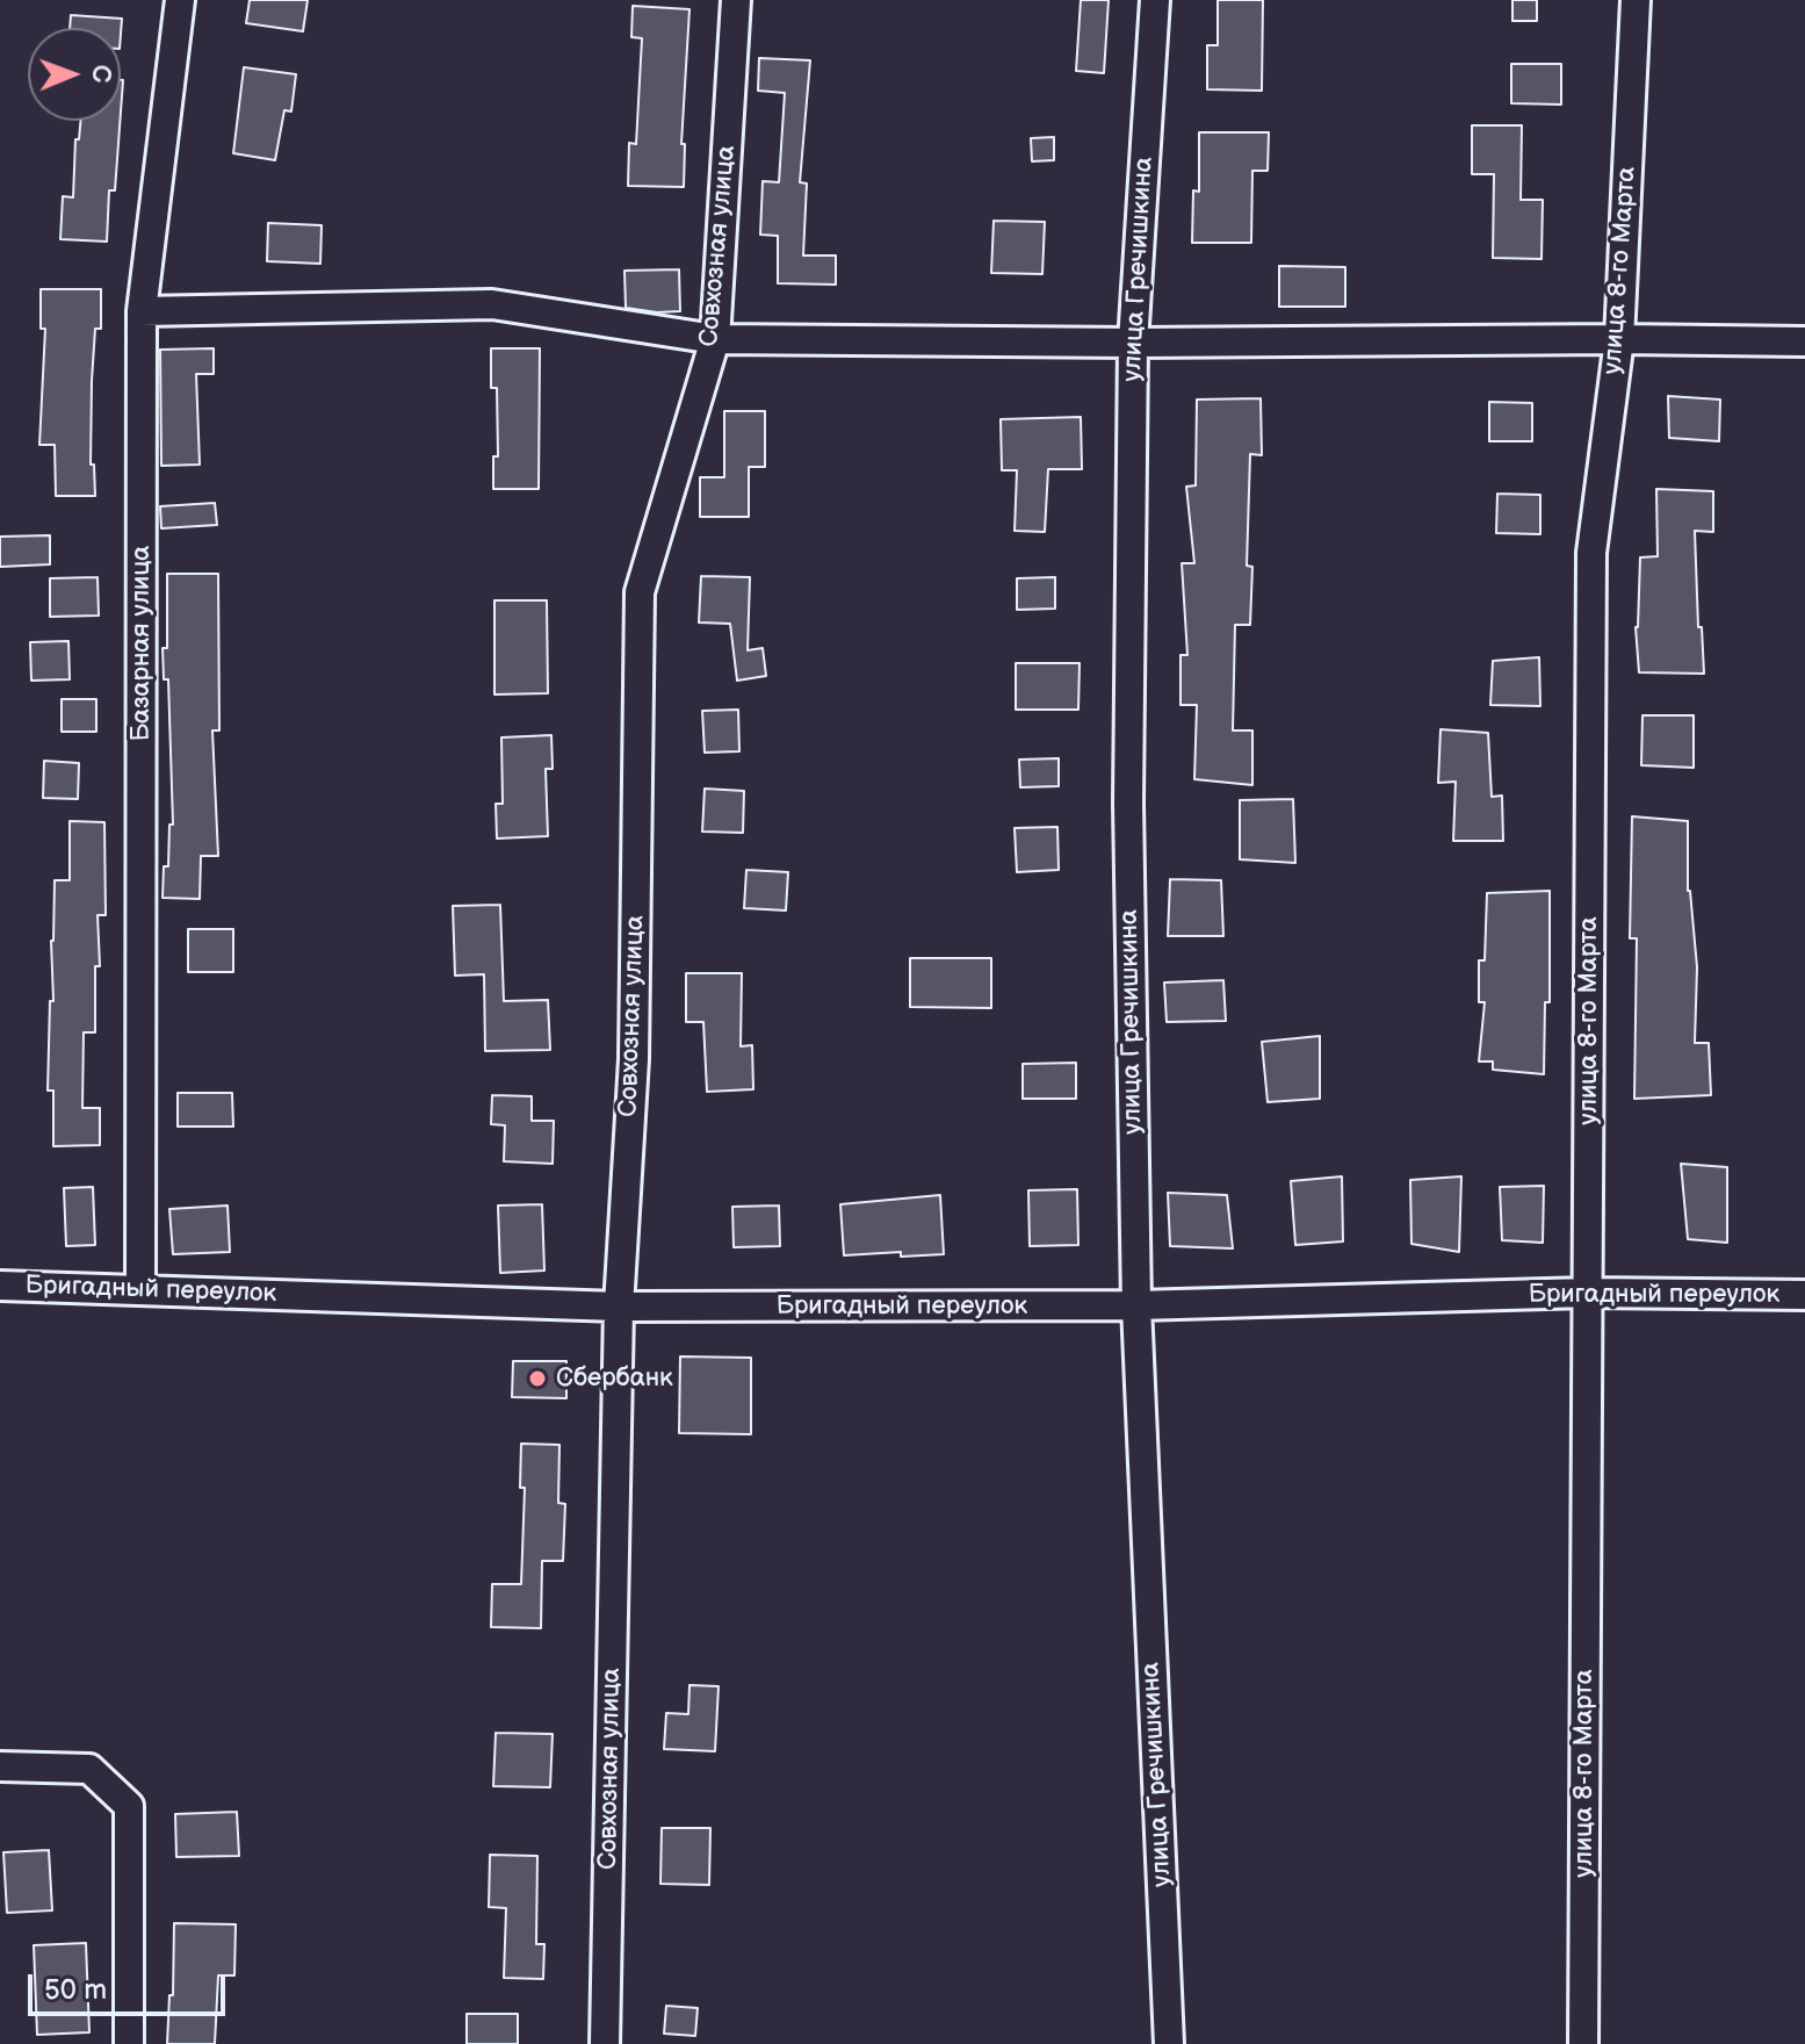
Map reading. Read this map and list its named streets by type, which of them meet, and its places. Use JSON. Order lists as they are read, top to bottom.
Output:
{
  "streets": {
    "street": [
      "Совхозная улица",
      "улица Гречишкина",
      "улица 8-го Марта",
      "Базарная улица",
      "Бригадный переулок"
    ]
  },
  "crossings": [
    ["Совхозная улица", "Бригадный переулок"],
    ["улица Гречишкина", "Бригадный переулок"],
    ["улица 8-го Марта", "Бригадный переулок"],
    ["Базарная улица", "Бригадный переулок"]
  ],
  "places": ["Сбербанк"],
  "scale_bar": "50 m",
  "north": "right"
}
